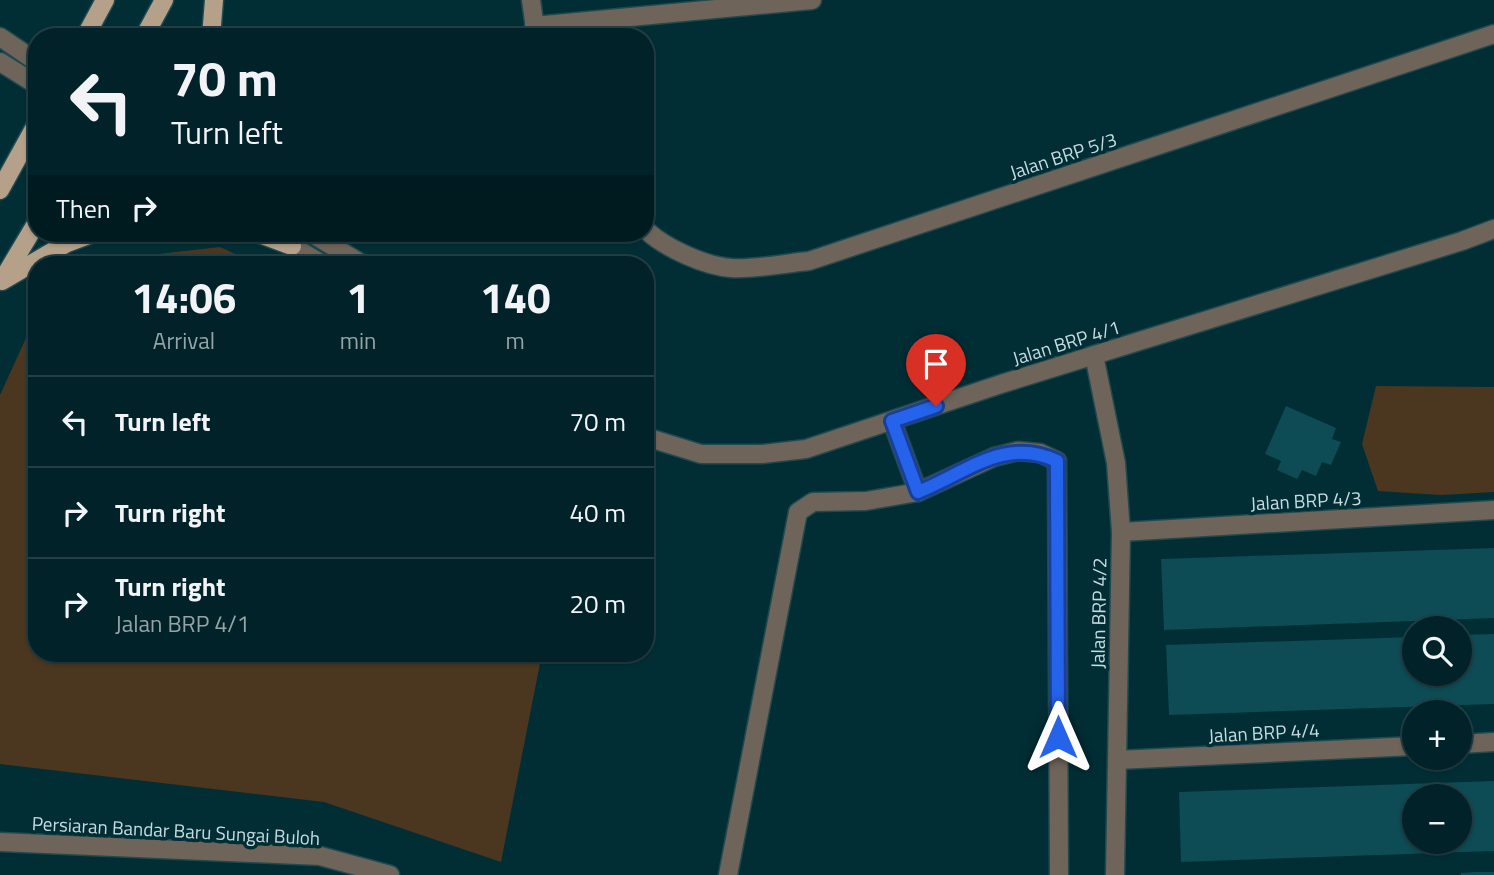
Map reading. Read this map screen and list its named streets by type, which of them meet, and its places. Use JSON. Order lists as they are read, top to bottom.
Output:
{
  "streets": {
    "street": [
      "Jalan BRP 5/3",
      "Jalan BRP 4/1",
      "Jalan BRP 4/3",
      "Jalan BRP 4/2",
      "Jalan BRP 4/4",
      "Persiaran Bandar Baru Sungai Buloh"
    ]
  },
  "crossings": [
    ["Jalan BRP 4/1", "Jalan BRP 4/2"],
    ["Jalan BRP 4/3", "Jalan BRP 4/2"],
    ["Jalan BRP 4/2", "Jalan BRP 4/4"]
  ],
  "page": {
    "turn": ["70 m", "Turn left"],
    "then": "Then",
    "eta": [
      "14:06",
      "Arrival",
      "1",
      "min",
      "140",
      "m"
    ],
    "list": [
      {
        "name": "Turn left",
        "value": "70 m"
      },
      {
        "name": "Turn right",
        "value": "40 m"
      },
      {
        "name": "Turn right",
        "note": "Jalan BRP 4/1",
        "value": "20 m"
      }
    ],
    "map_buttons": ["+", "−"]
  }
}
